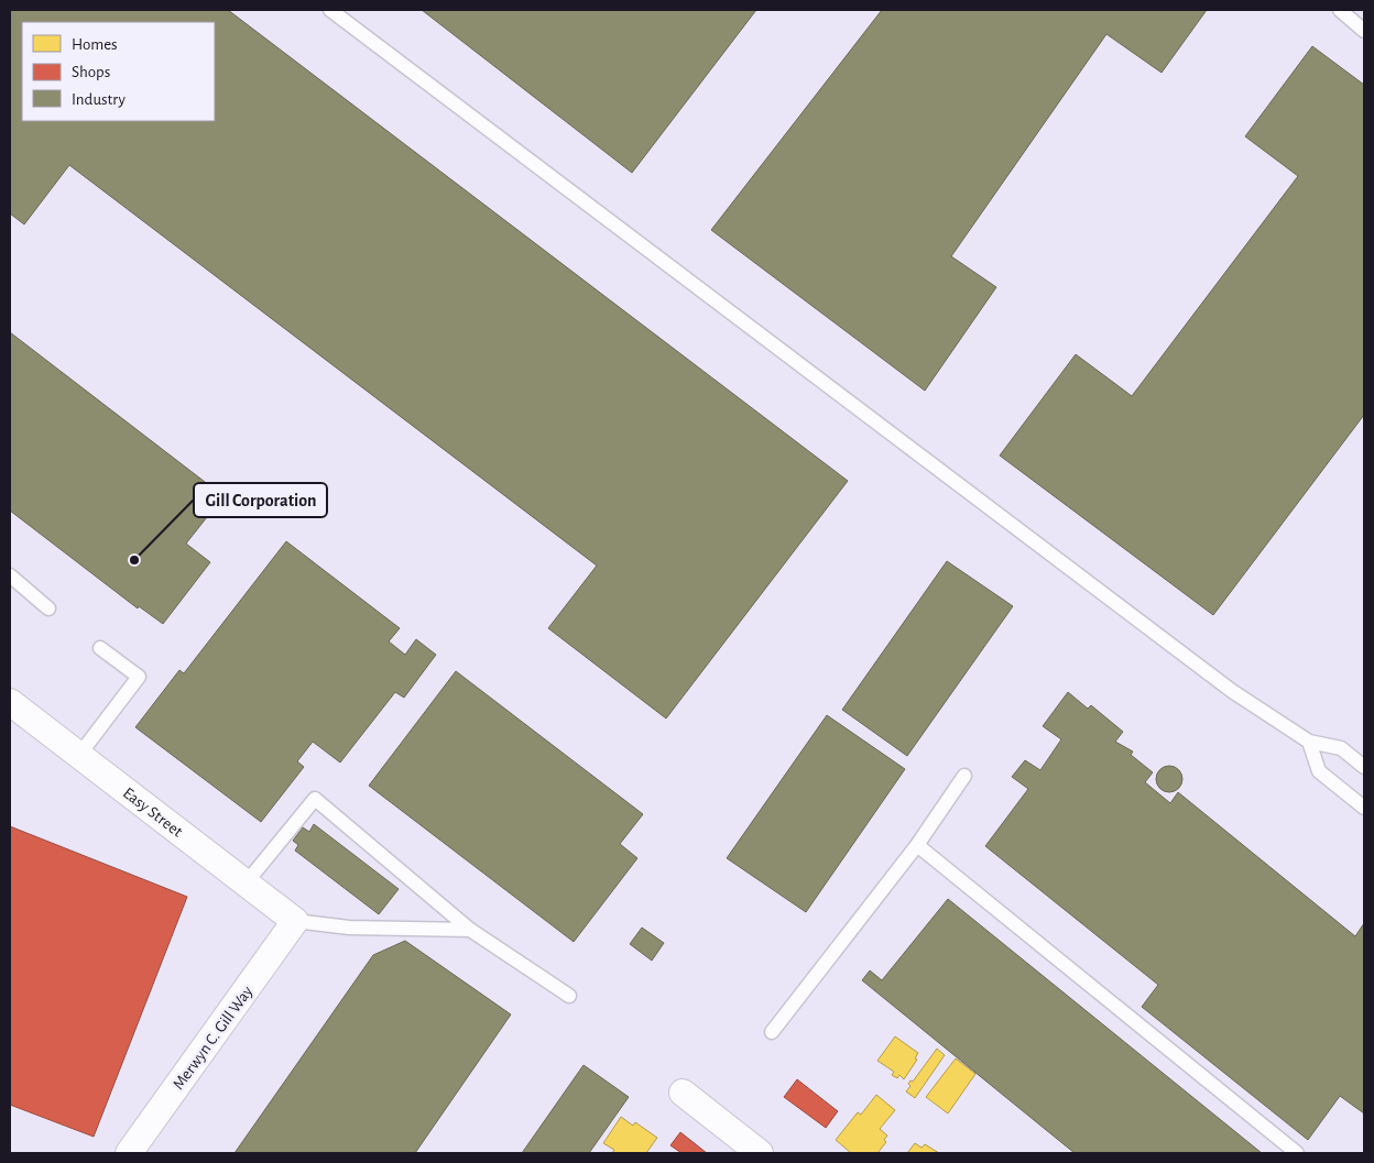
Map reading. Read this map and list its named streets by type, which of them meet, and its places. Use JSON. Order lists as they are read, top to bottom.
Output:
{
  "streets": {
    "street": ["Easy Street", "Merwyn C. Gill Way"]
  },
  "crossings": [
    ["Easy Street", "Merwyn C. Gill Way"]
  ],
  "places": ["Gill Corporation"],
  "legend": ["Homes", "Shops", "Industry"]
}
